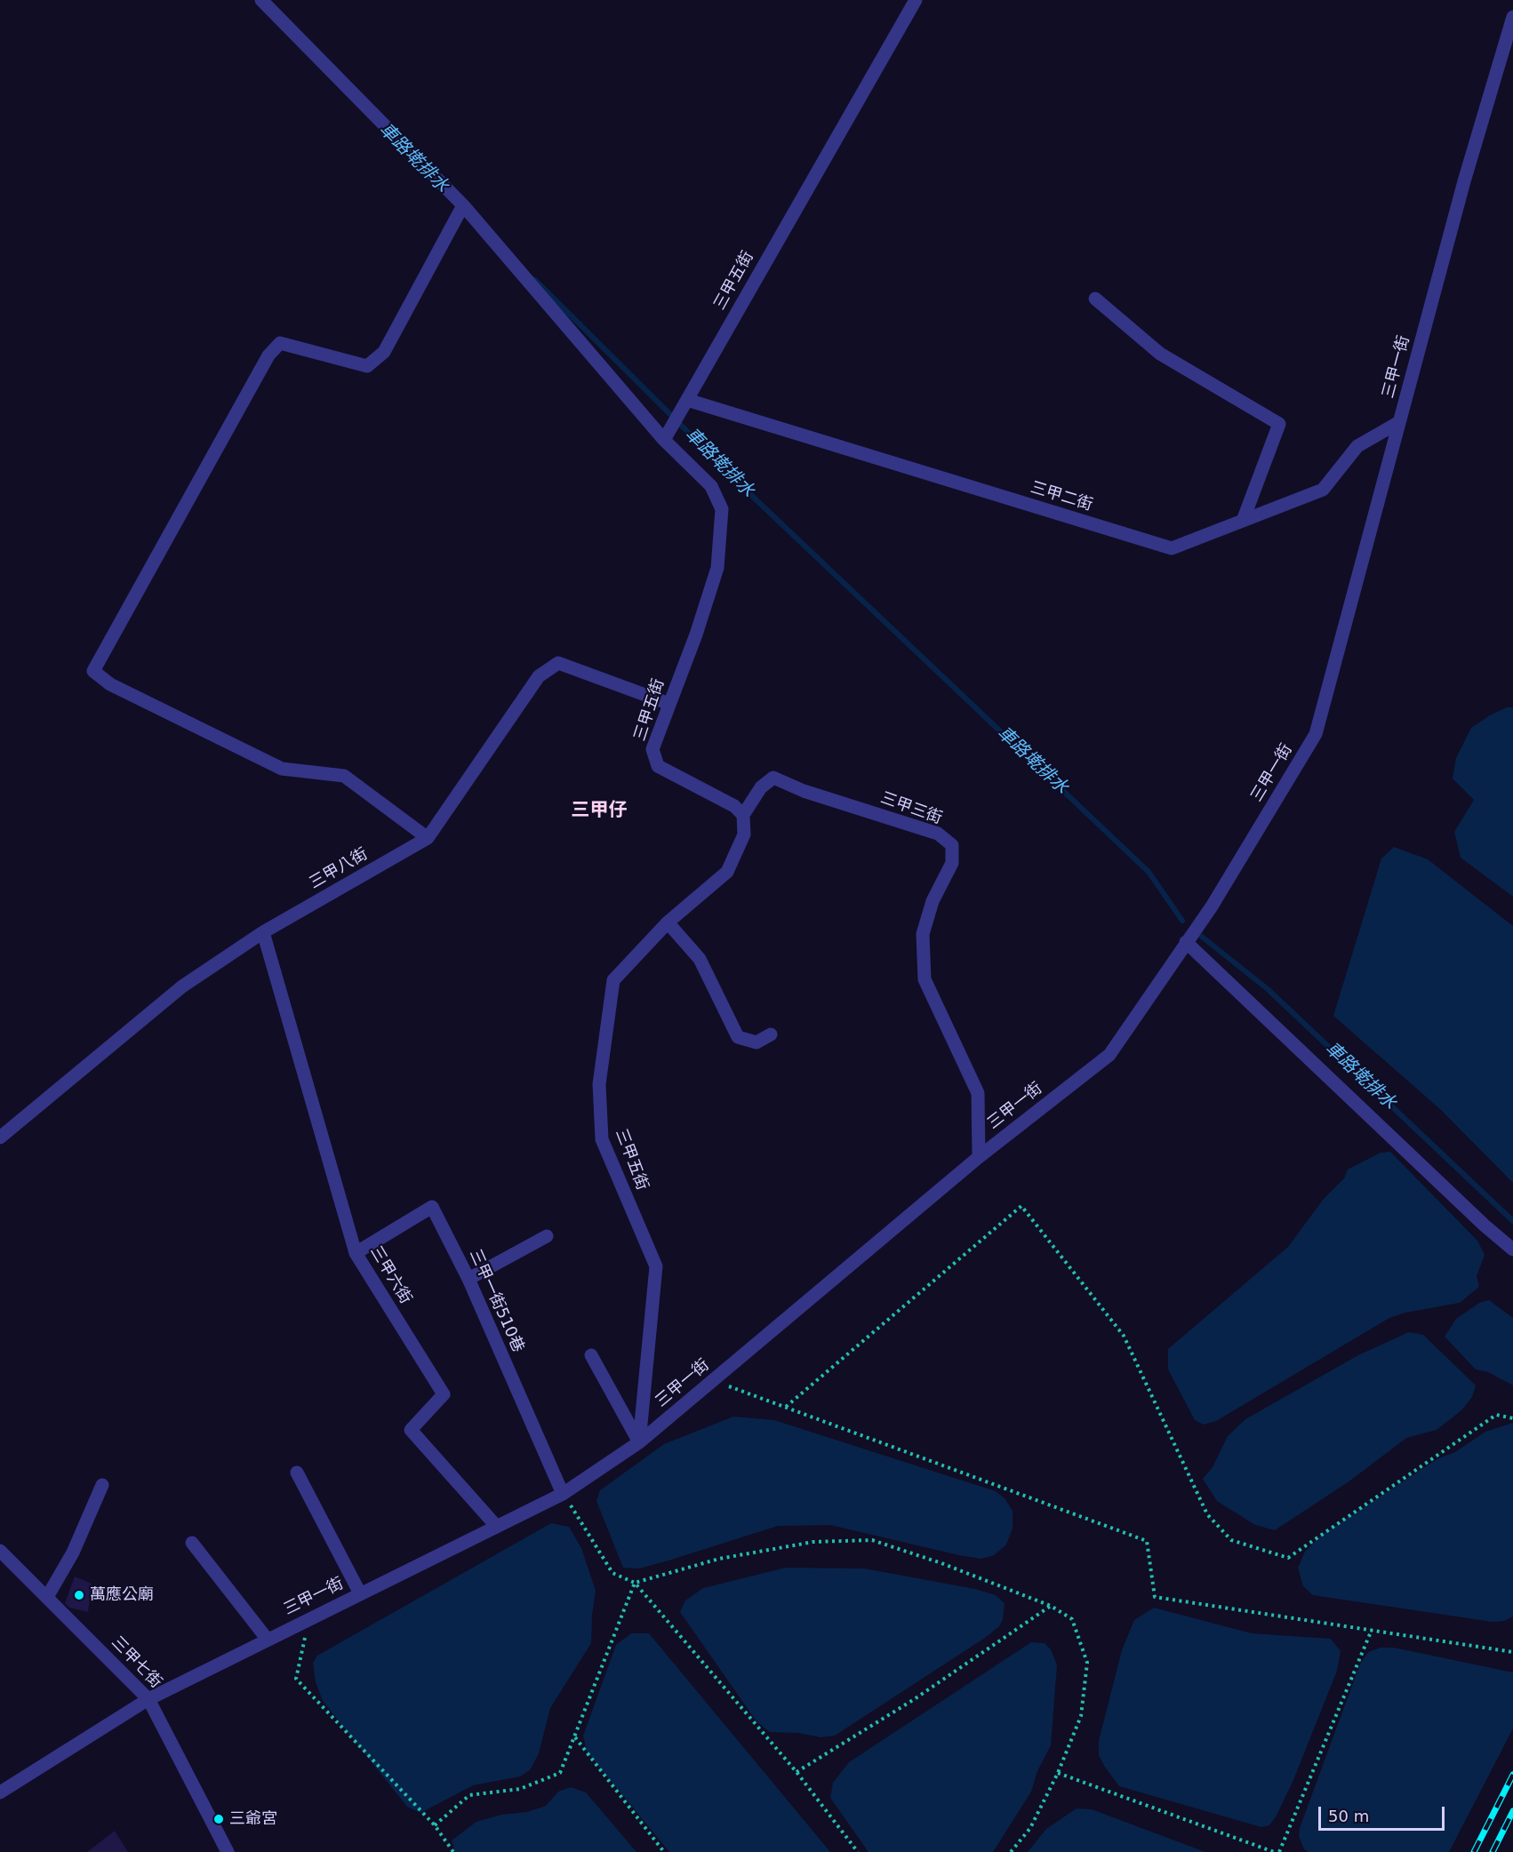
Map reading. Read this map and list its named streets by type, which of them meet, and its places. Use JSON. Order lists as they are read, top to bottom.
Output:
{
  "streets": {
    "street": [
      "三甲五街",
      "三甲一街",
      "三甲二街",
      "三甲三街",
      "三甲八街",
      "三甲六街",
      "三甲一街510巷",
      "三甲七街"
    ]
  },
  "crossings": [
    ["三甲五街", "三甲一街"],
    ["三甲五街", "三甲二街"],
    ["三甲五街", "三甲三街"],
    ["三甲五街", "三甲八街"],
    ["三甲一街", "三甲二街"],
    ["三甲一街", "三甲三街"],
    ["三甲一街", "三甲六街"],
    ["三甲一街", "三甲一街510巷"],
    ["三甲一街", "三甲七街"],
    ["三甲八街", "三甲六街"],
    ["三甲六街", "三甲一街510巷"]
  ],
  "districts": ["三甲仔"],
  "water": ["車路墘排水"],
  "places": ["萬應公廟", "三爺宮"],
  "scale_bar": "50 m"
}
